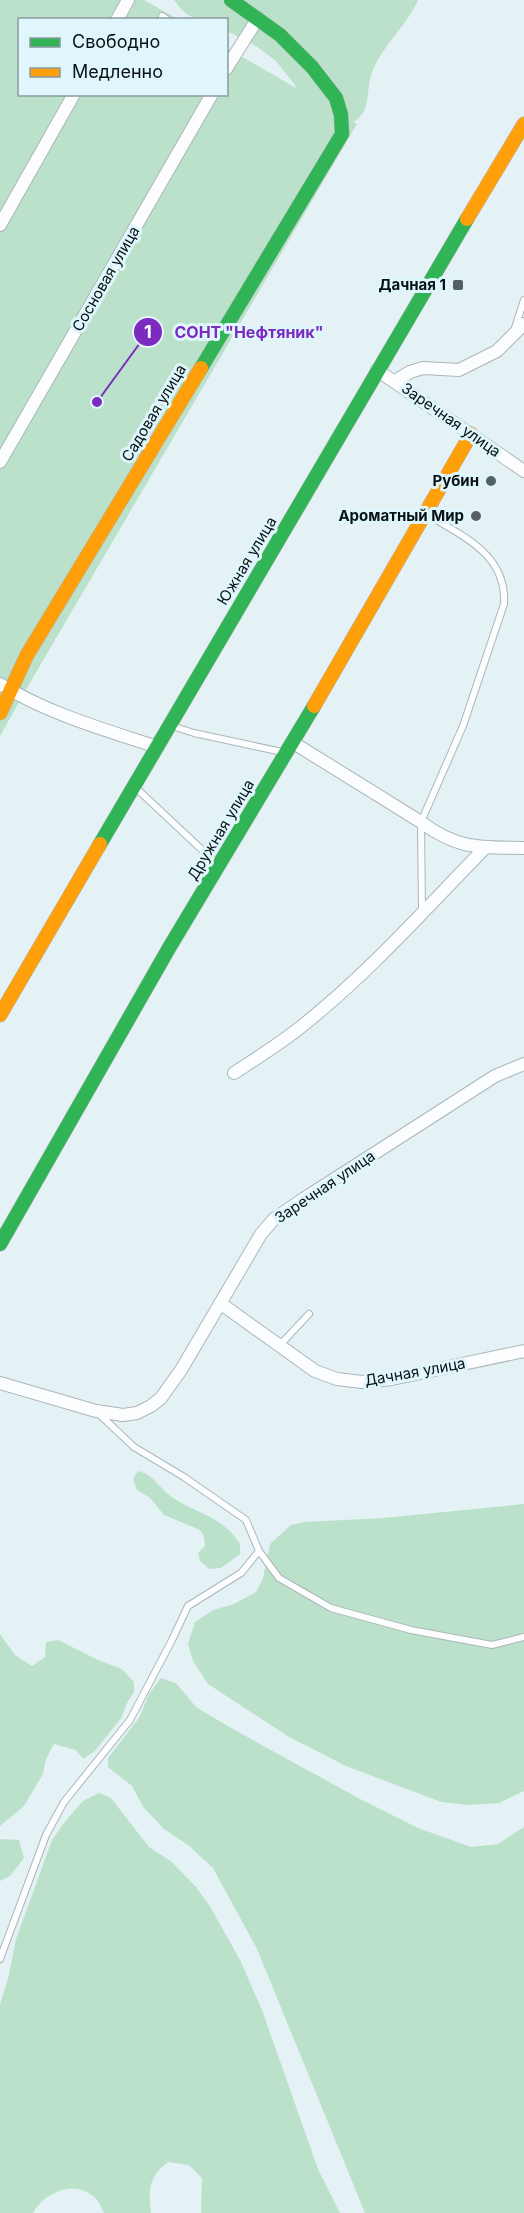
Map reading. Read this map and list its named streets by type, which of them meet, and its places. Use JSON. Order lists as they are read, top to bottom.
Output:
{
  "streets": {
    "street": [
      "Сосновая улица",
      "Садовая улица",
      "Заречная улица",
      "Южная улица",
      "Дружная улица",
      "Дачная улица"
    ]
  },
  "crossings": [
    ["Заречная улица", "Южная улица"],
    ["Заречная улица", "Дружная улица"],
    ["Заречная улица", "Дачная улица"]
  ],
  "places": {
    "transit": ["Дачная 1"],
    "other": ["СОНТ \"Нефтяник\"", "Рубин", "Ароматный Мир"]
  },
  "legend": ["Свободно", "Медленно"]
}
